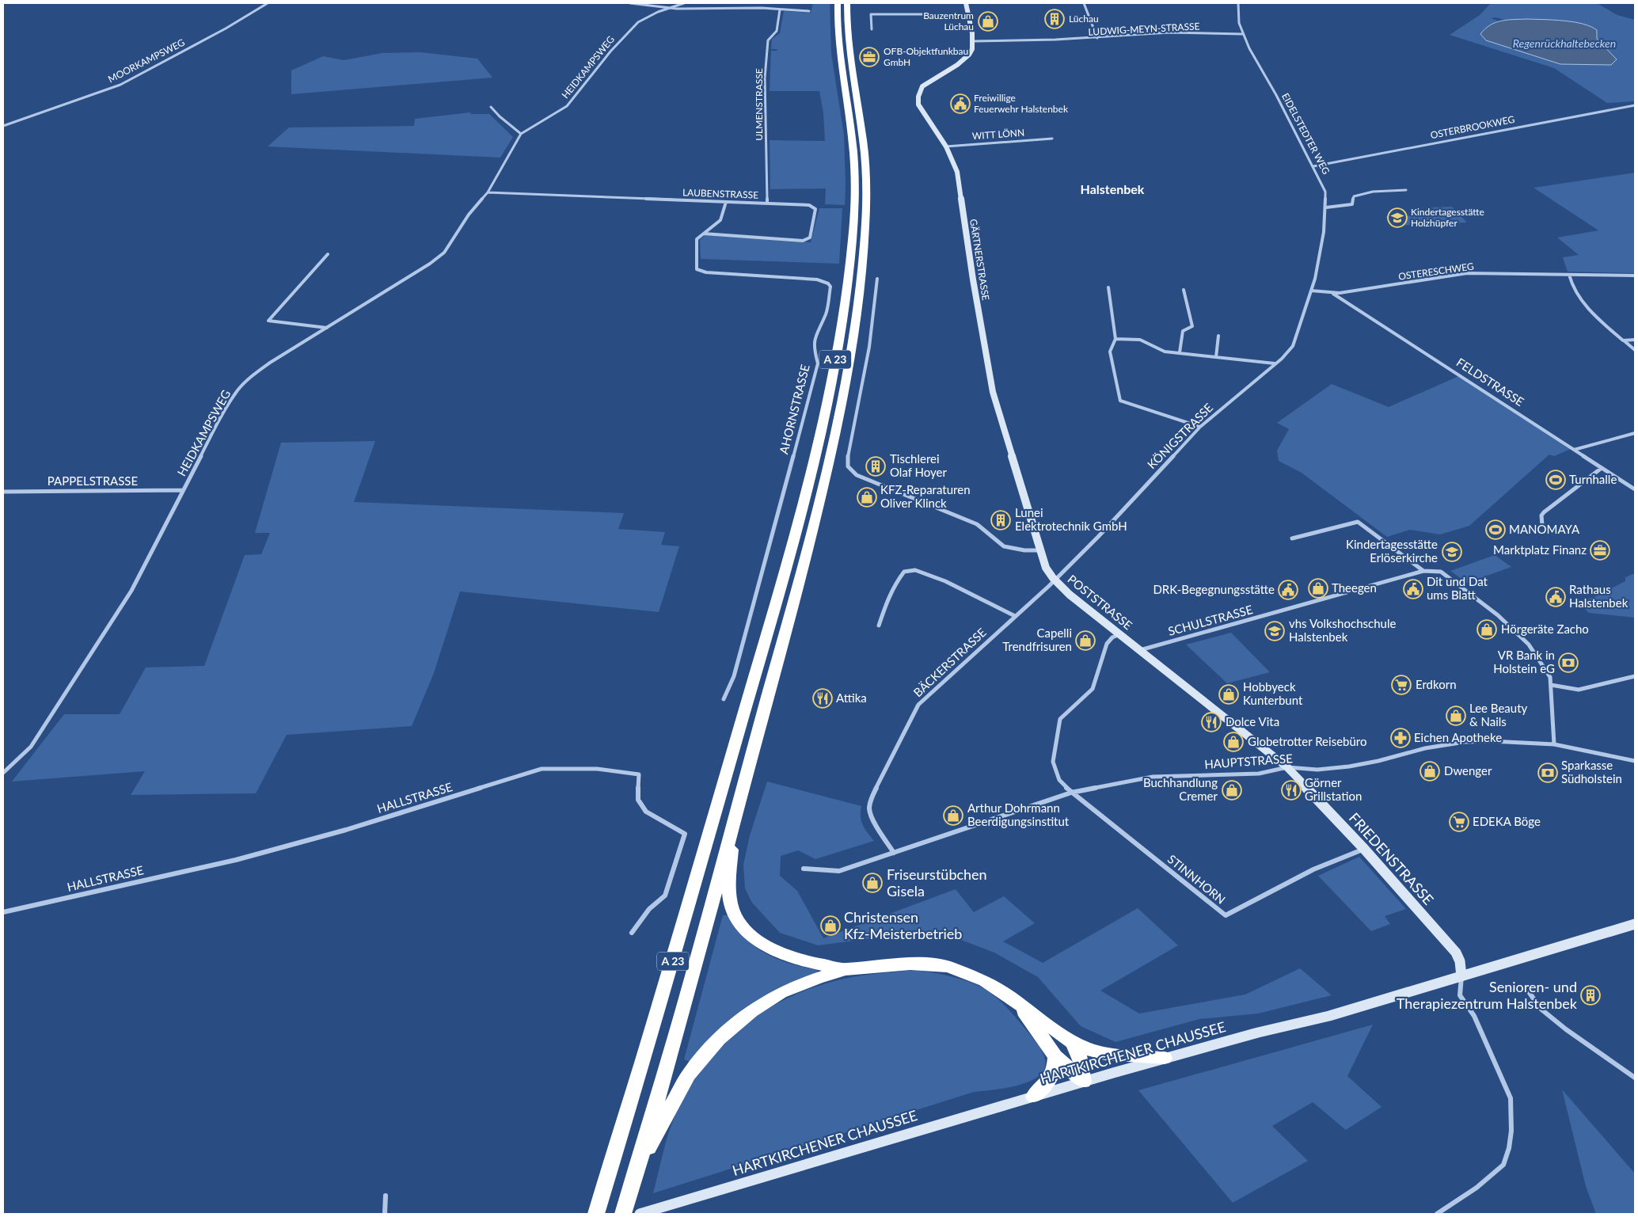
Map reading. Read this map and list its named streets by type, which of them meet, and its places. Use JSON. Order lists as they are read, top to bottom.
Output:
{
  "streets": {
    "highway": ["A 23"],
    "street": [
      "LUDWIG-MEYN-STRASSE",
      "MOORKAMPSWEG",
      "HEIDKAMPSWEG",
      "ULMENSTRASSE",
      "OSTERBROOKWEG",
      "EIDELSTEDTER WEG",
      "WITT LÖNN",
      "LAUBENSTRASSE",
      "GÄRTNERSTRASSE",
      "OSTERESCHWEG",
      "FELDSTRASSE",
      "AHORNSTRASSE",
      "KÖNIGSTRASSE",
      "PAPPELSTRASSE",
      "POSTSTRASSE",
      "SCHULSTRASSE",
      "BÄCKERSTRASSE",
      "HAUPTSTRASSE",
      "HALLSTRASSE",
      "FRIEDENSTRASSE",
      "STINNHORN",
      "HARTKIRCHENER CHAUSSEE"
    ]
  },
  "crossings": [
    ["LUDWIG-MEYN-STRASSE", "EIDELSTEDTER WEG"],
    ["LUDWIG-MEYN-STRASSE", "GÄRTNERSTRASSE"],
    ["HEIDKAMPSWEG", "LAUBENSTRASSE"],
    ["HEIDKAMPSWEG", "PAPPELSTRASSE"],
    ["ULMENSTRASSE", "LAUBENSTRASSE"],
    ["OSTERBROOKWEG", "EIDELSTEDTER WEG"],
    ["EIDELSTEDTER WEG", "KÖNIGSTRASSE"],
    ["WITT LÖNN", "GÄRTNERSTRASSE"],
    ["LAUBENSTRASSE", "AHORNSTRASSE"],
    ["GÄRTNERSTRASSE", "POSTSTRASSE"],
    ["OSTERESCHWEG", "FELDSTRASSE"],
    ["OSTERESCHWEG", "KÖNIGSTRASSE"],
    ["KÖNIGSTRASSE", "POSTSTRASSE"],
    ["KÖNIGSTRASSE", "BÄCKERSTRASSE"],
    ["POSTSTRASSE", "SCHULSTRASSE"],
    ["POSTSTRASSE", "BÄCKERSTRASSE"],
    ["POSTSTRASSE", "HAUPTSTRASSE"],
    ["POSTSTRASSE", "FRIEDENSTRASSE"],
    ["BÄCKERSTRASSE", "HAUPTSTRASSE"],
    ["HAUPTSTRASSE", "FRIEDENSTRASSE"],
    ["HAUPTSTRASSE", "STINNHORN"],
    ["FRIEDENSTRASSE", "STINNHORN"],
    ["FRIEDENSTRASSE", "HARTKIRCHENER CHAUSSEE"]
  ],
  "districts": ["Halstenbek"],
  "water": ["Regenrückhaltebecken"],
  "places": {
    "building": [
      "Lüchau",
      "Tischlerei Olaf Hoyer",
      "Lunei Elektrotechnik GmbH",
      "Senioren- und Therapiezentrum Halstenbek"
    ],
    "shop": [
      "Bauzentrum Lüchau",
      "KFZ-Reparaturen Oliver Klinck",
      "Theegen",
      "Hörgeräte Zacho",
      "Capelli Trendfrisuren",
      "Hobbyeck Kunterbunt",
      "Lee Beauty & Nails",
      "Globetrotter Reisebüro",
      "Dwenger",
      "Buchhandlung Cremer",
      "Arthur Dohrmann Beerdigungsinstitut",
      "Friseurstübchen Gisela",
      "Christensen Kfz-Meisterbetrieb"
    ],
    "office": ["OFB-Objektfunkbau GmbH", "Marktplatz Finanz"],
    "public building": [
      "Freiwillige Feuerwehr Halstenbek",
      "Dit und Dat ums Blatt",
      "DRK-Begegnungsstätte",
      "Rathaus Halstenbek"
    ],
    "school or university": ["Kindertagesstätte Holzhüpfer", "Kindertagesstätte Erlöserkirche", "vhs Volkshochschule Halstenbek"],
    "sports": ["Turnhalle", "MANOMAYA"],
    "bank": ["VR Bank in Holstein eG", "Sparkasse Südholstein"],
    "supermarket": ["Erdkorn", "EDEKA Böge"],
    "restaurant": ["Attika", "Dolce Vita", "Görner Grillstation"],
    "pharmacy": ["Eichen Apotheke"]
  }
}
